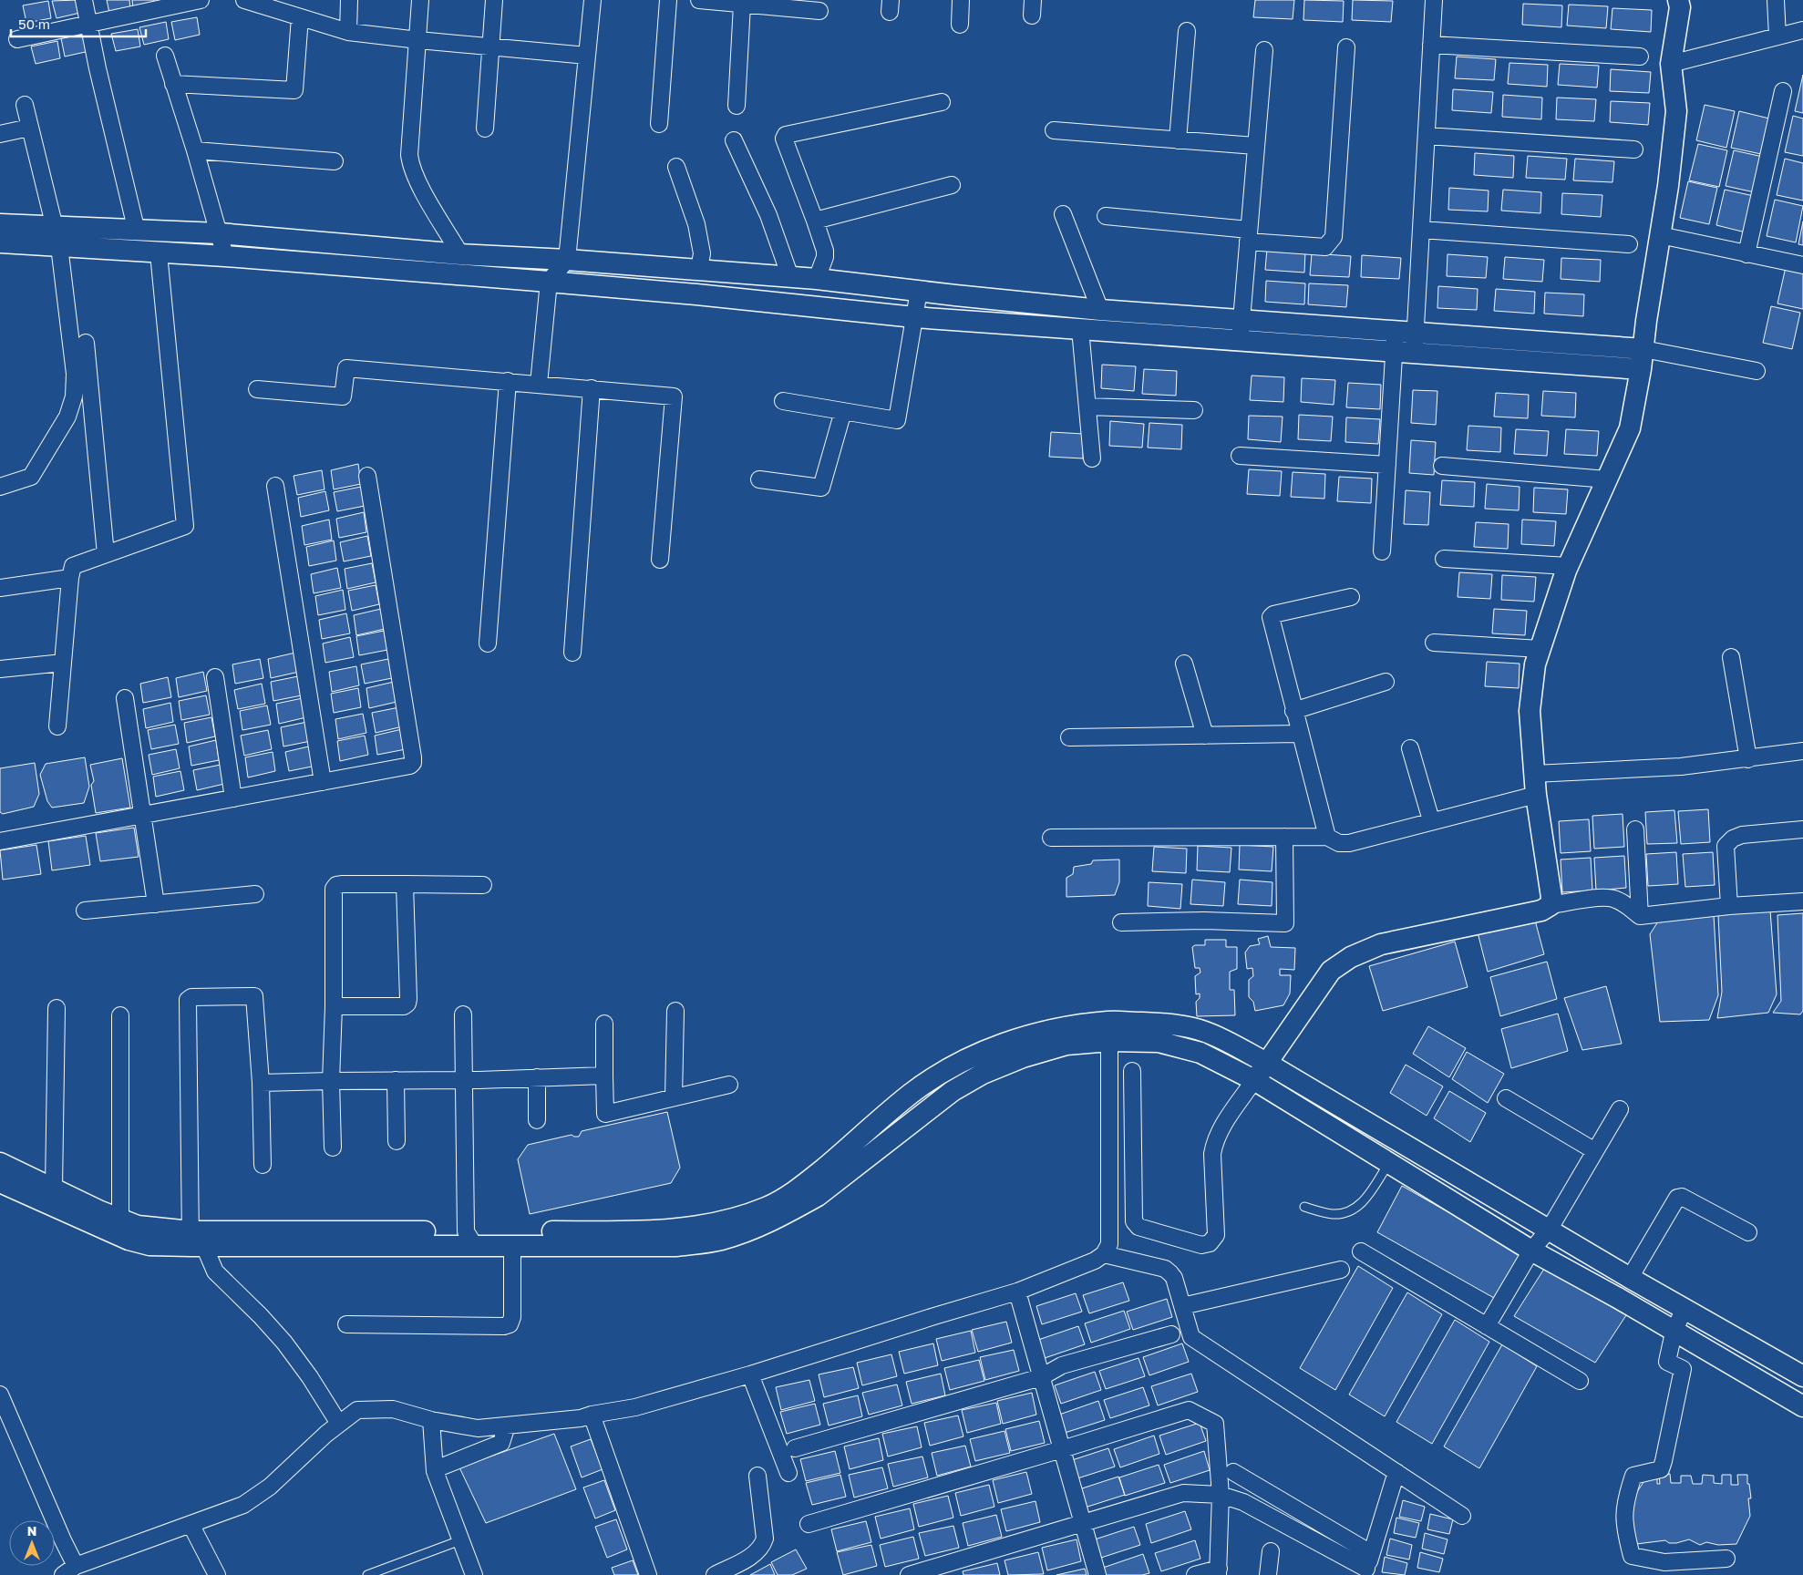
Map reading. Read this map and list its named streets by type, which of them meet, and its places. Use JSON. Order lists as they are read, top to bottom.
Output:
{
  "scale_bar": "50 m",
  "north": "top"
}
